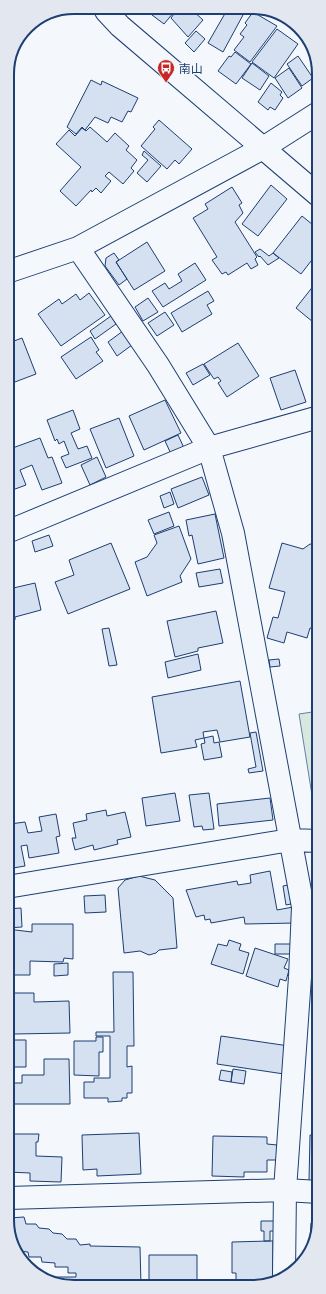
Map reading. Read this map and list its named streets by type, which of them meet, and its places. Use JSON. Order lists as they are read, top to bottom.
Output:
{
  "places": {
    "bus stop": ["南山"]
  }
}
